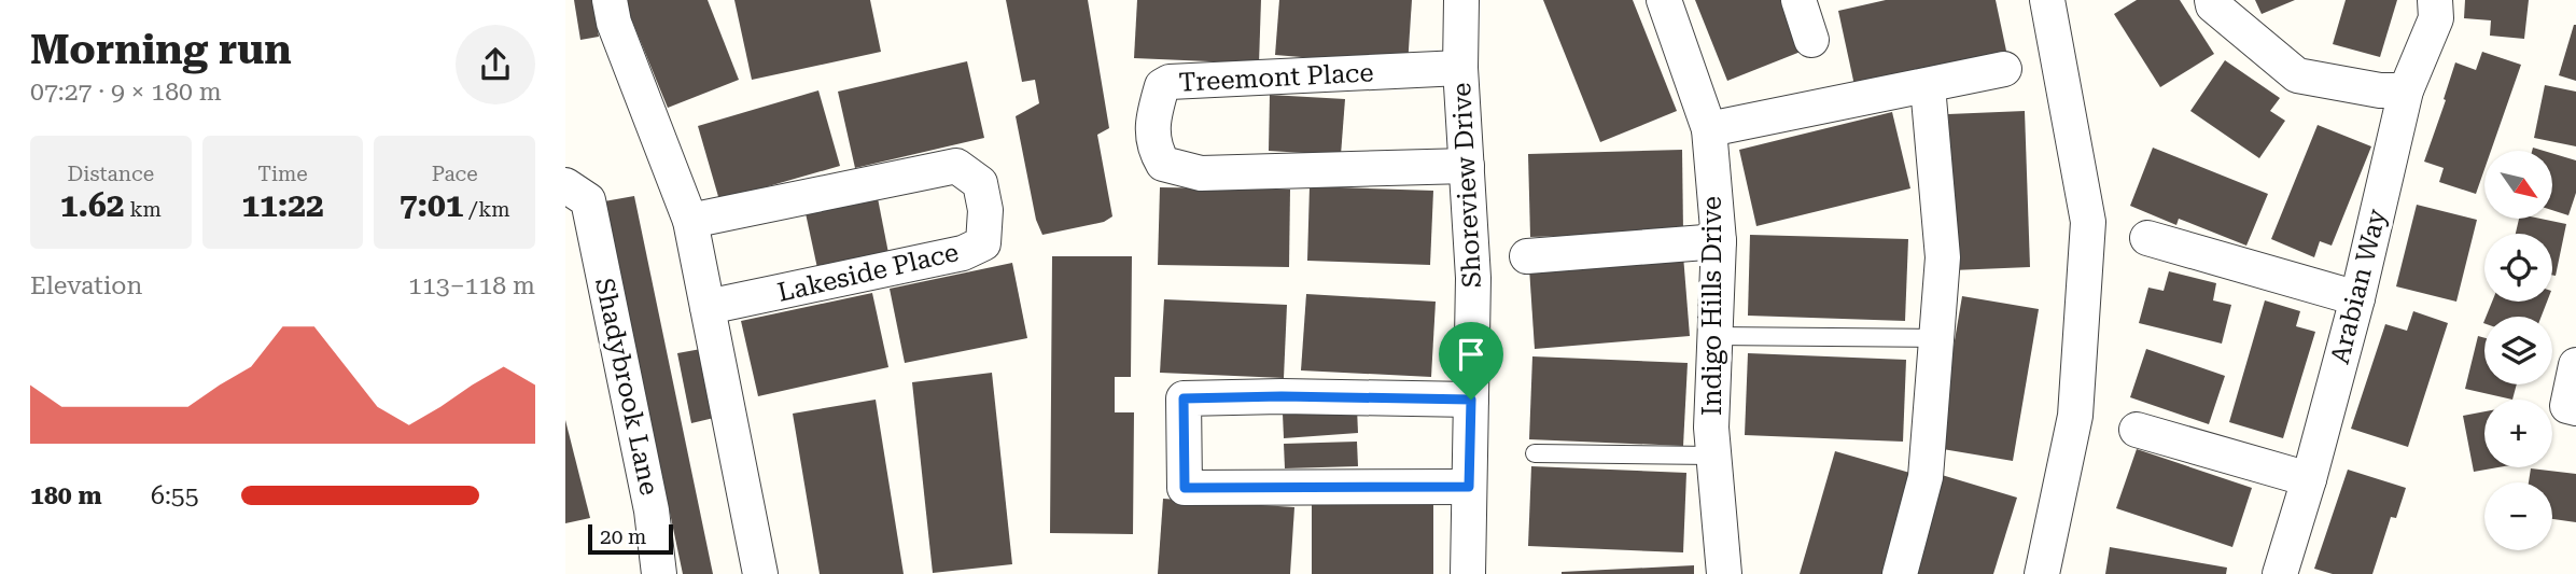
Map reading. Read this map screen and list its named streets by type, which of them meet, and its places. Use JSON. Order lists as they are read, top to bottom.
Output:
{
  "streets": {
    "street": [
      "Treemont Place",
      "Shoreview Drive",
      "Lakeside Place",
      "Arabian Way",
      "Indigo Hills Drive",
      "Shadybrook Lane"
    ]
  },
  "crossings": [
    ["Treemont Place", "Shoreview Drive"]
  ],
  "scale_bar": "20 m",
  "north": "bottom right",
  "page": {
    "heading": ["Morning run", "07:27 · 9 × 180 m"],
    "stats": [
      ["Distance", "1.62 km"],
      ["Time", "11:22"],
      ["Pace", "7:01 /km"]
    ],
    "map_buttons": ["+", "−"],
    "chart": ["Elevation", "113–118 m"],
    "list": [
      {
        "name": "180 m",
        "note": "6:55"
      }
    ],
    "scale": "20 m"
  }
}
